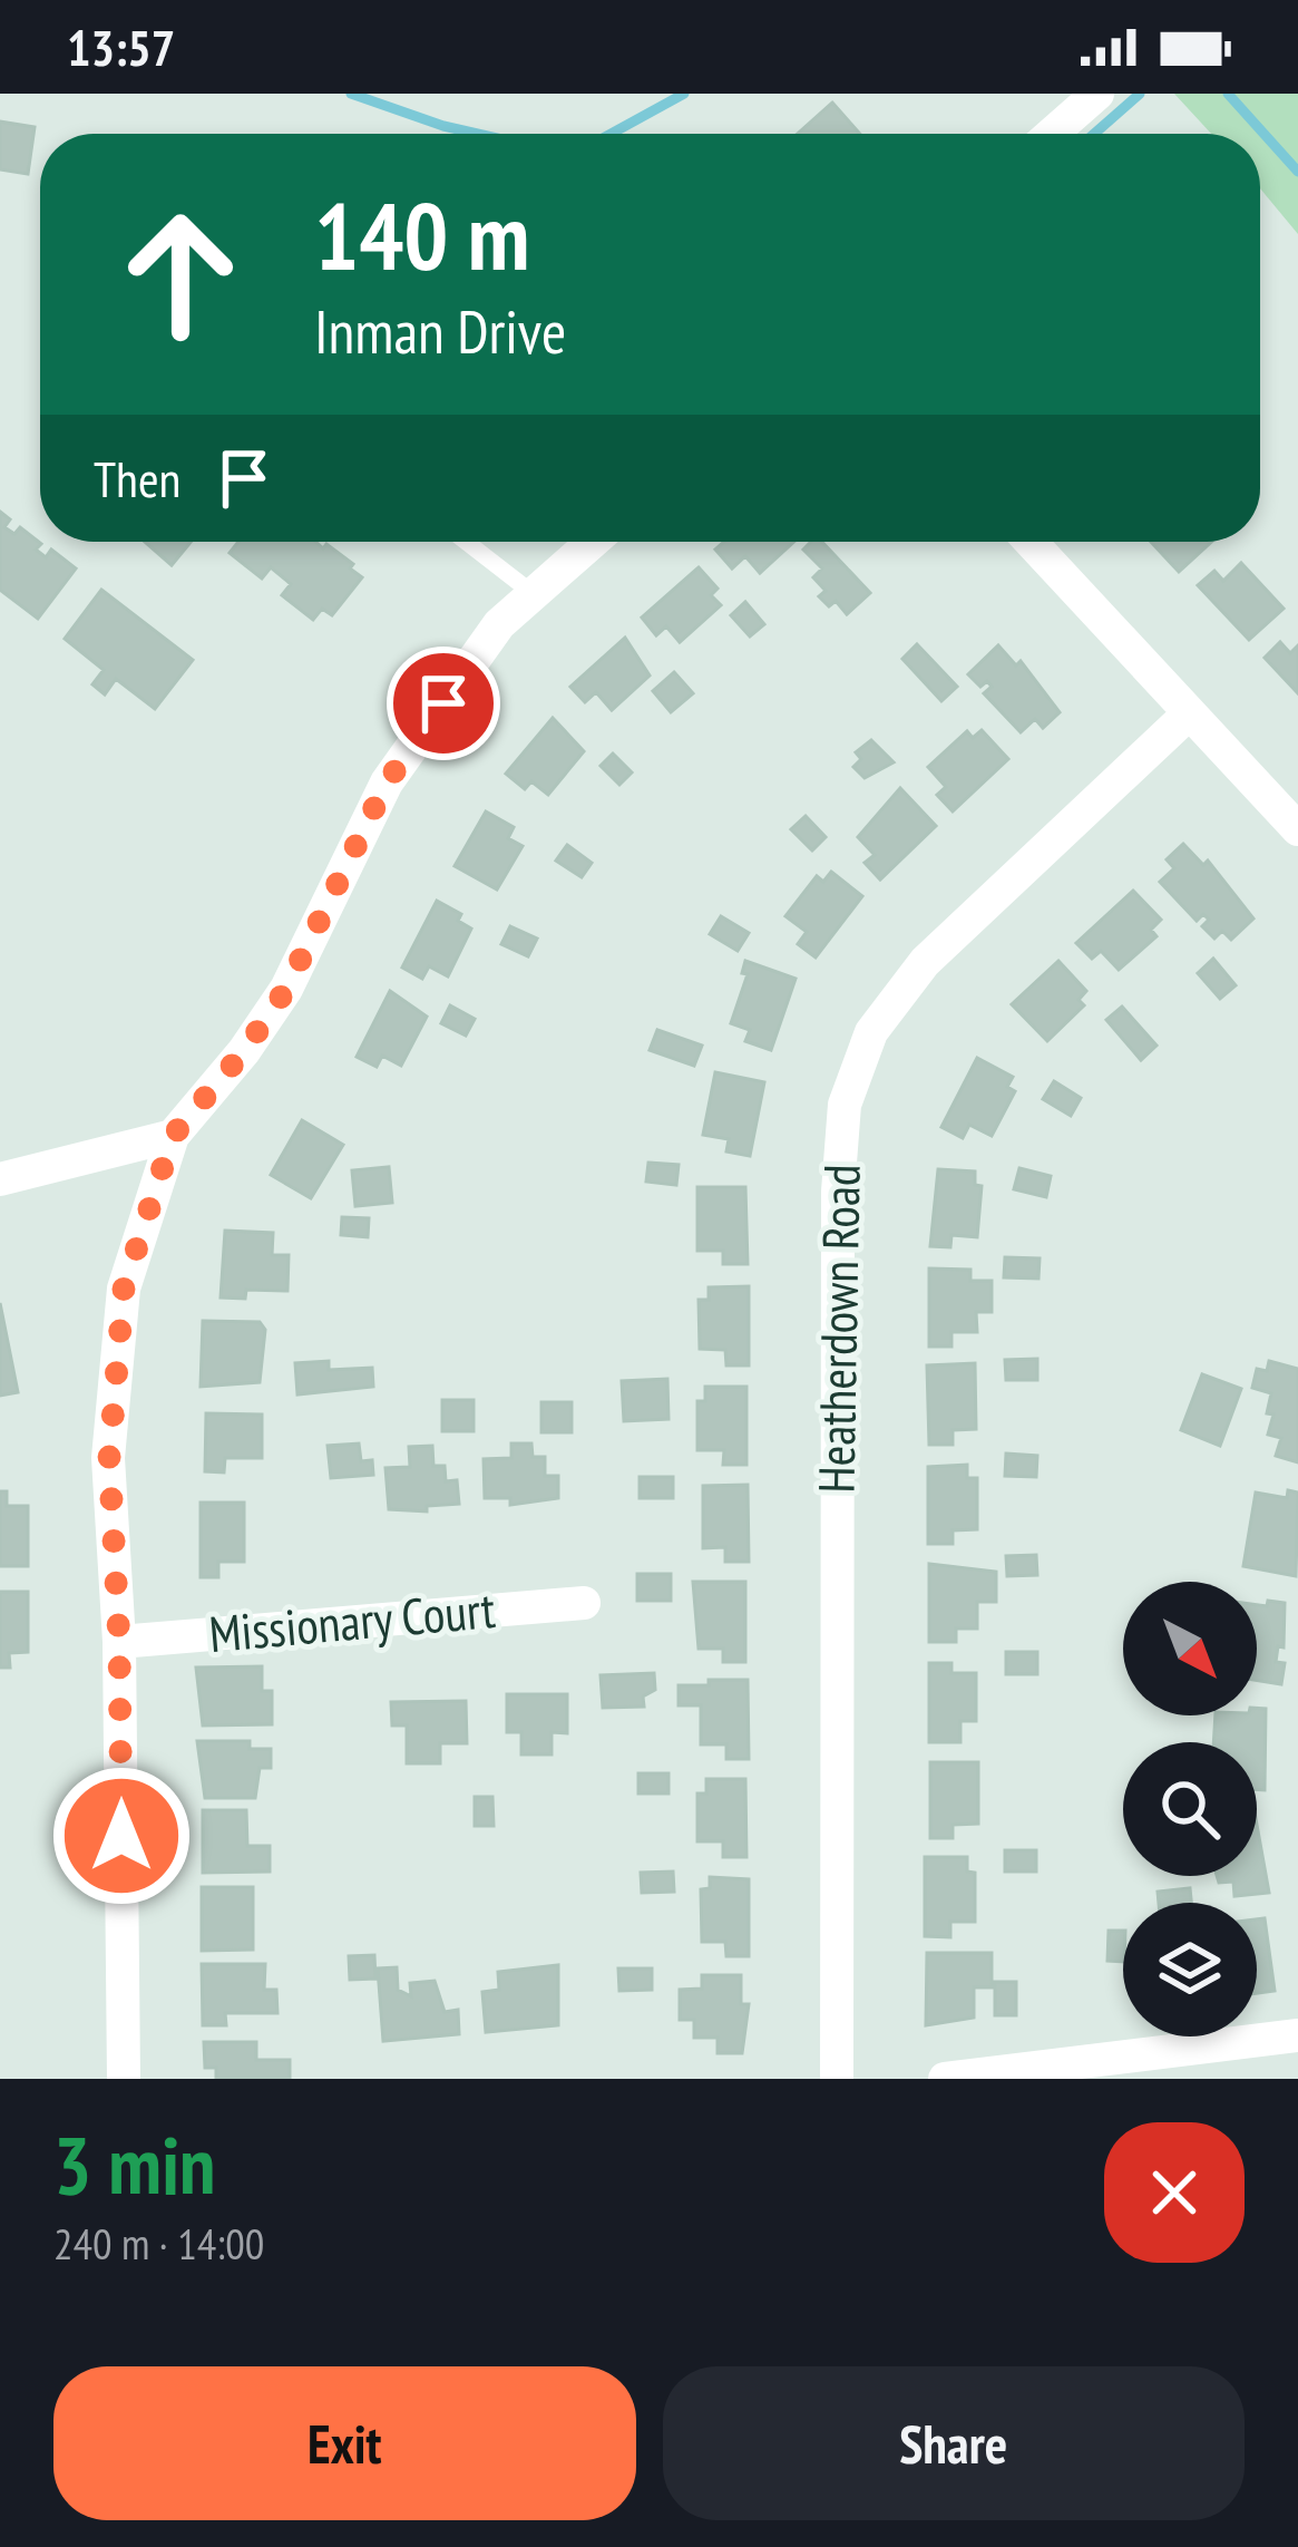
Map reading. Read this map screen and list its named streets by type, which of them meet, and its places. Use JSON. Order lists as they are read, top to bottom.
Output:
{
  "streets": {
    "street": ["Heatherdown Road", "Missionary Court"]
  },
  "north": "bottom right",
  "page": {
    "status": "13:57",
    "turn": ["140 m", "Inman Drive"],
    "then": "Then",
    "heading": ["3 min", "240 m · 14:00"],
    "buttons": ["Exit", "Share"]
  }
}
